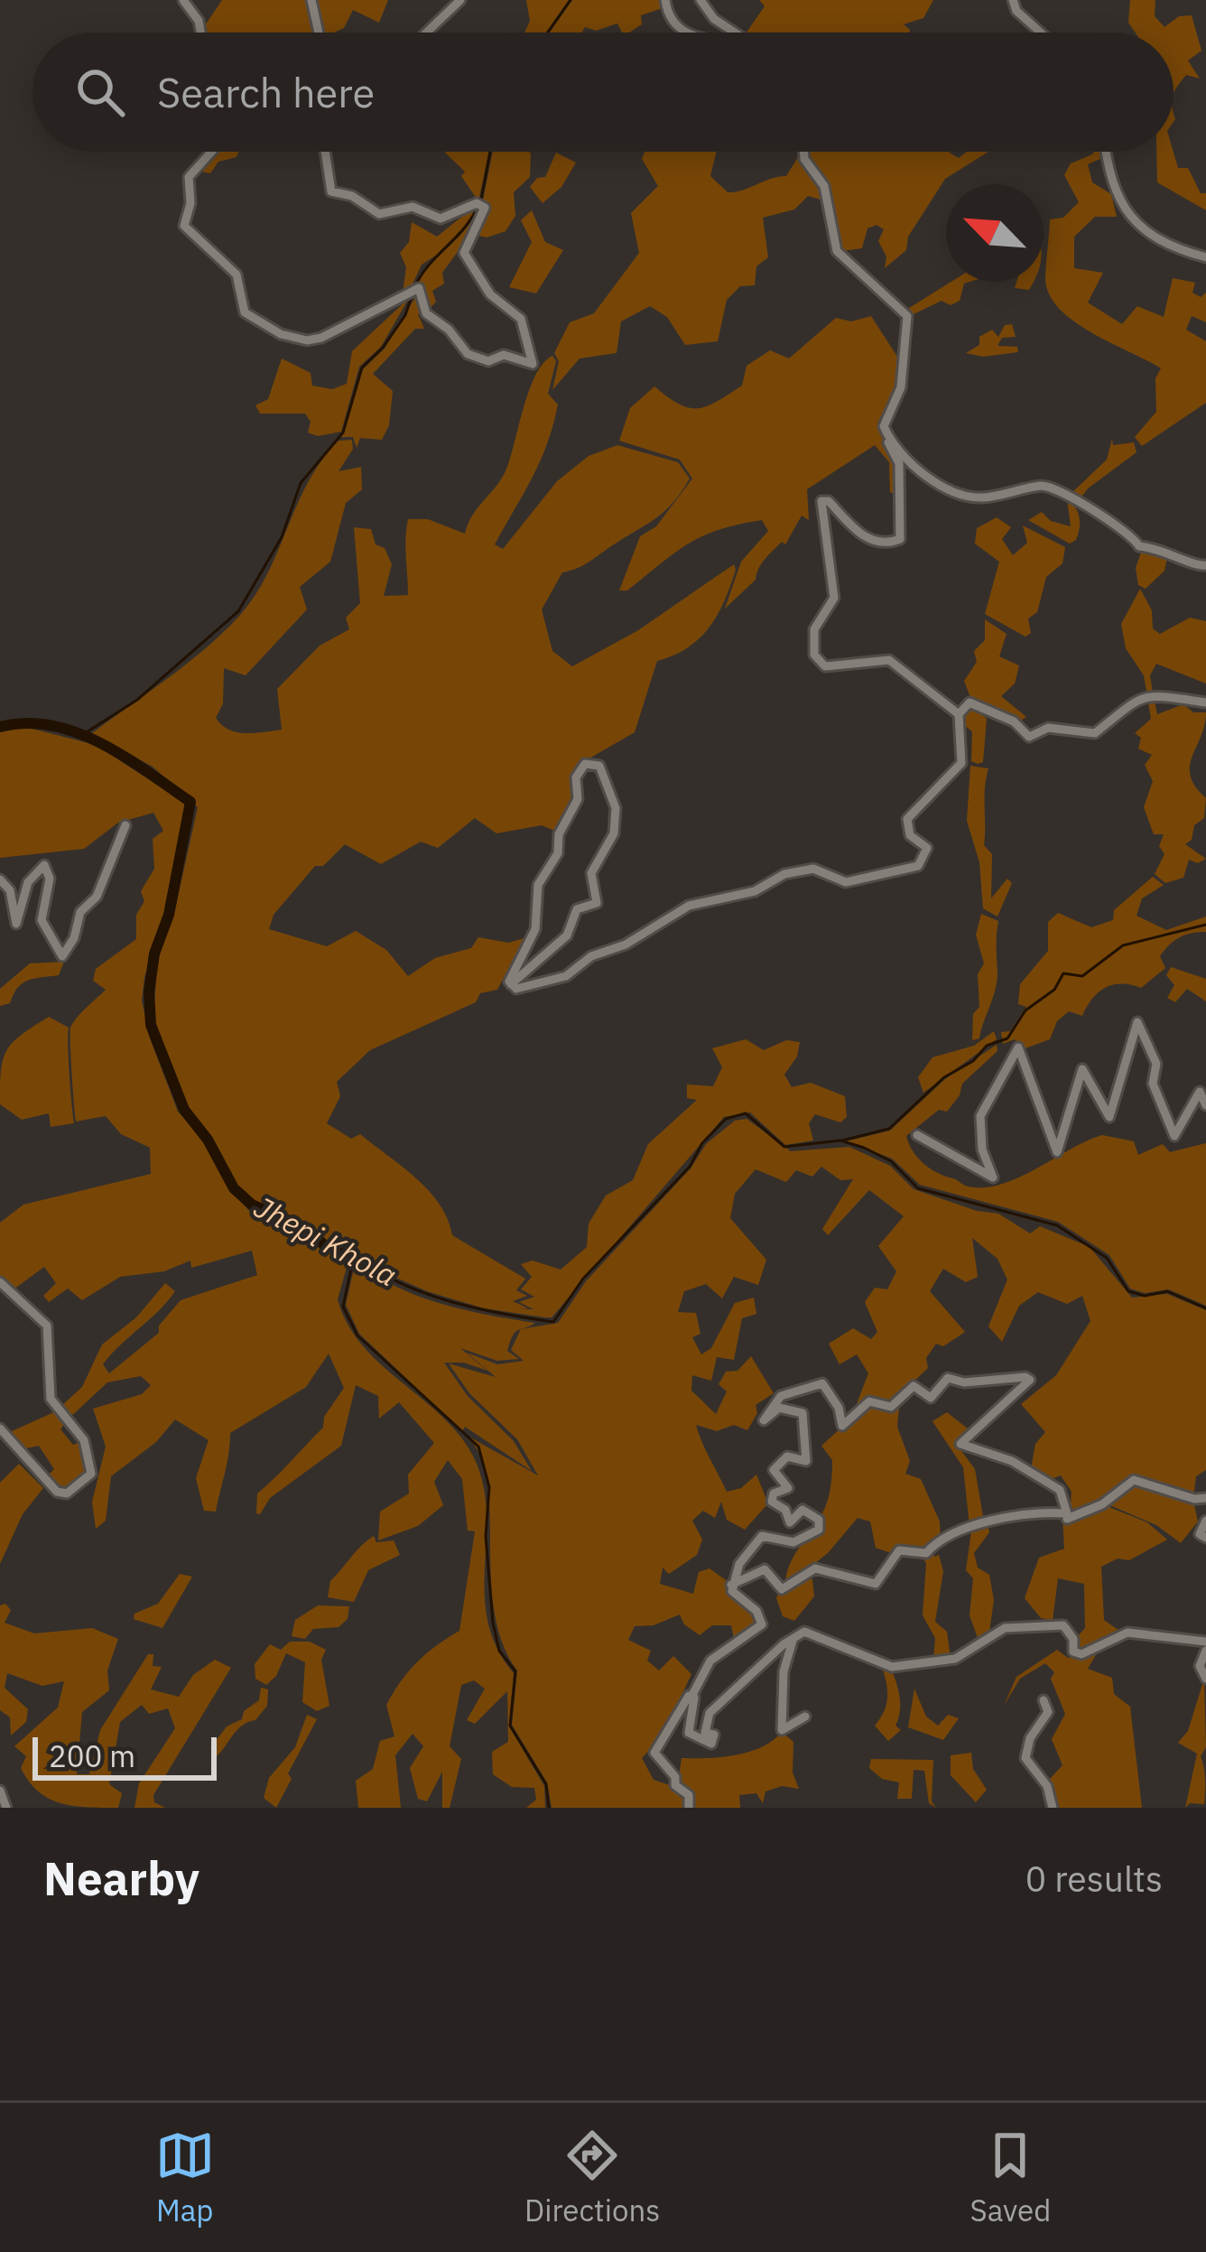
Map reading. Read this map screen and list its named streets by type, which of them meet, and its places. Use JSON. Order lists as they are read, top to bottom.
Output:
{
  "water": ["Jhepi Khola"],
  "scale_bar": "200 m",
  "north": "top left",
  "page": {
    "search": "Search here",
    "scale": "200 m",
    "heading": ["Nearby", "0 results"],
    "nav": ["Map", "Directions", "Saved"]
  }
}
